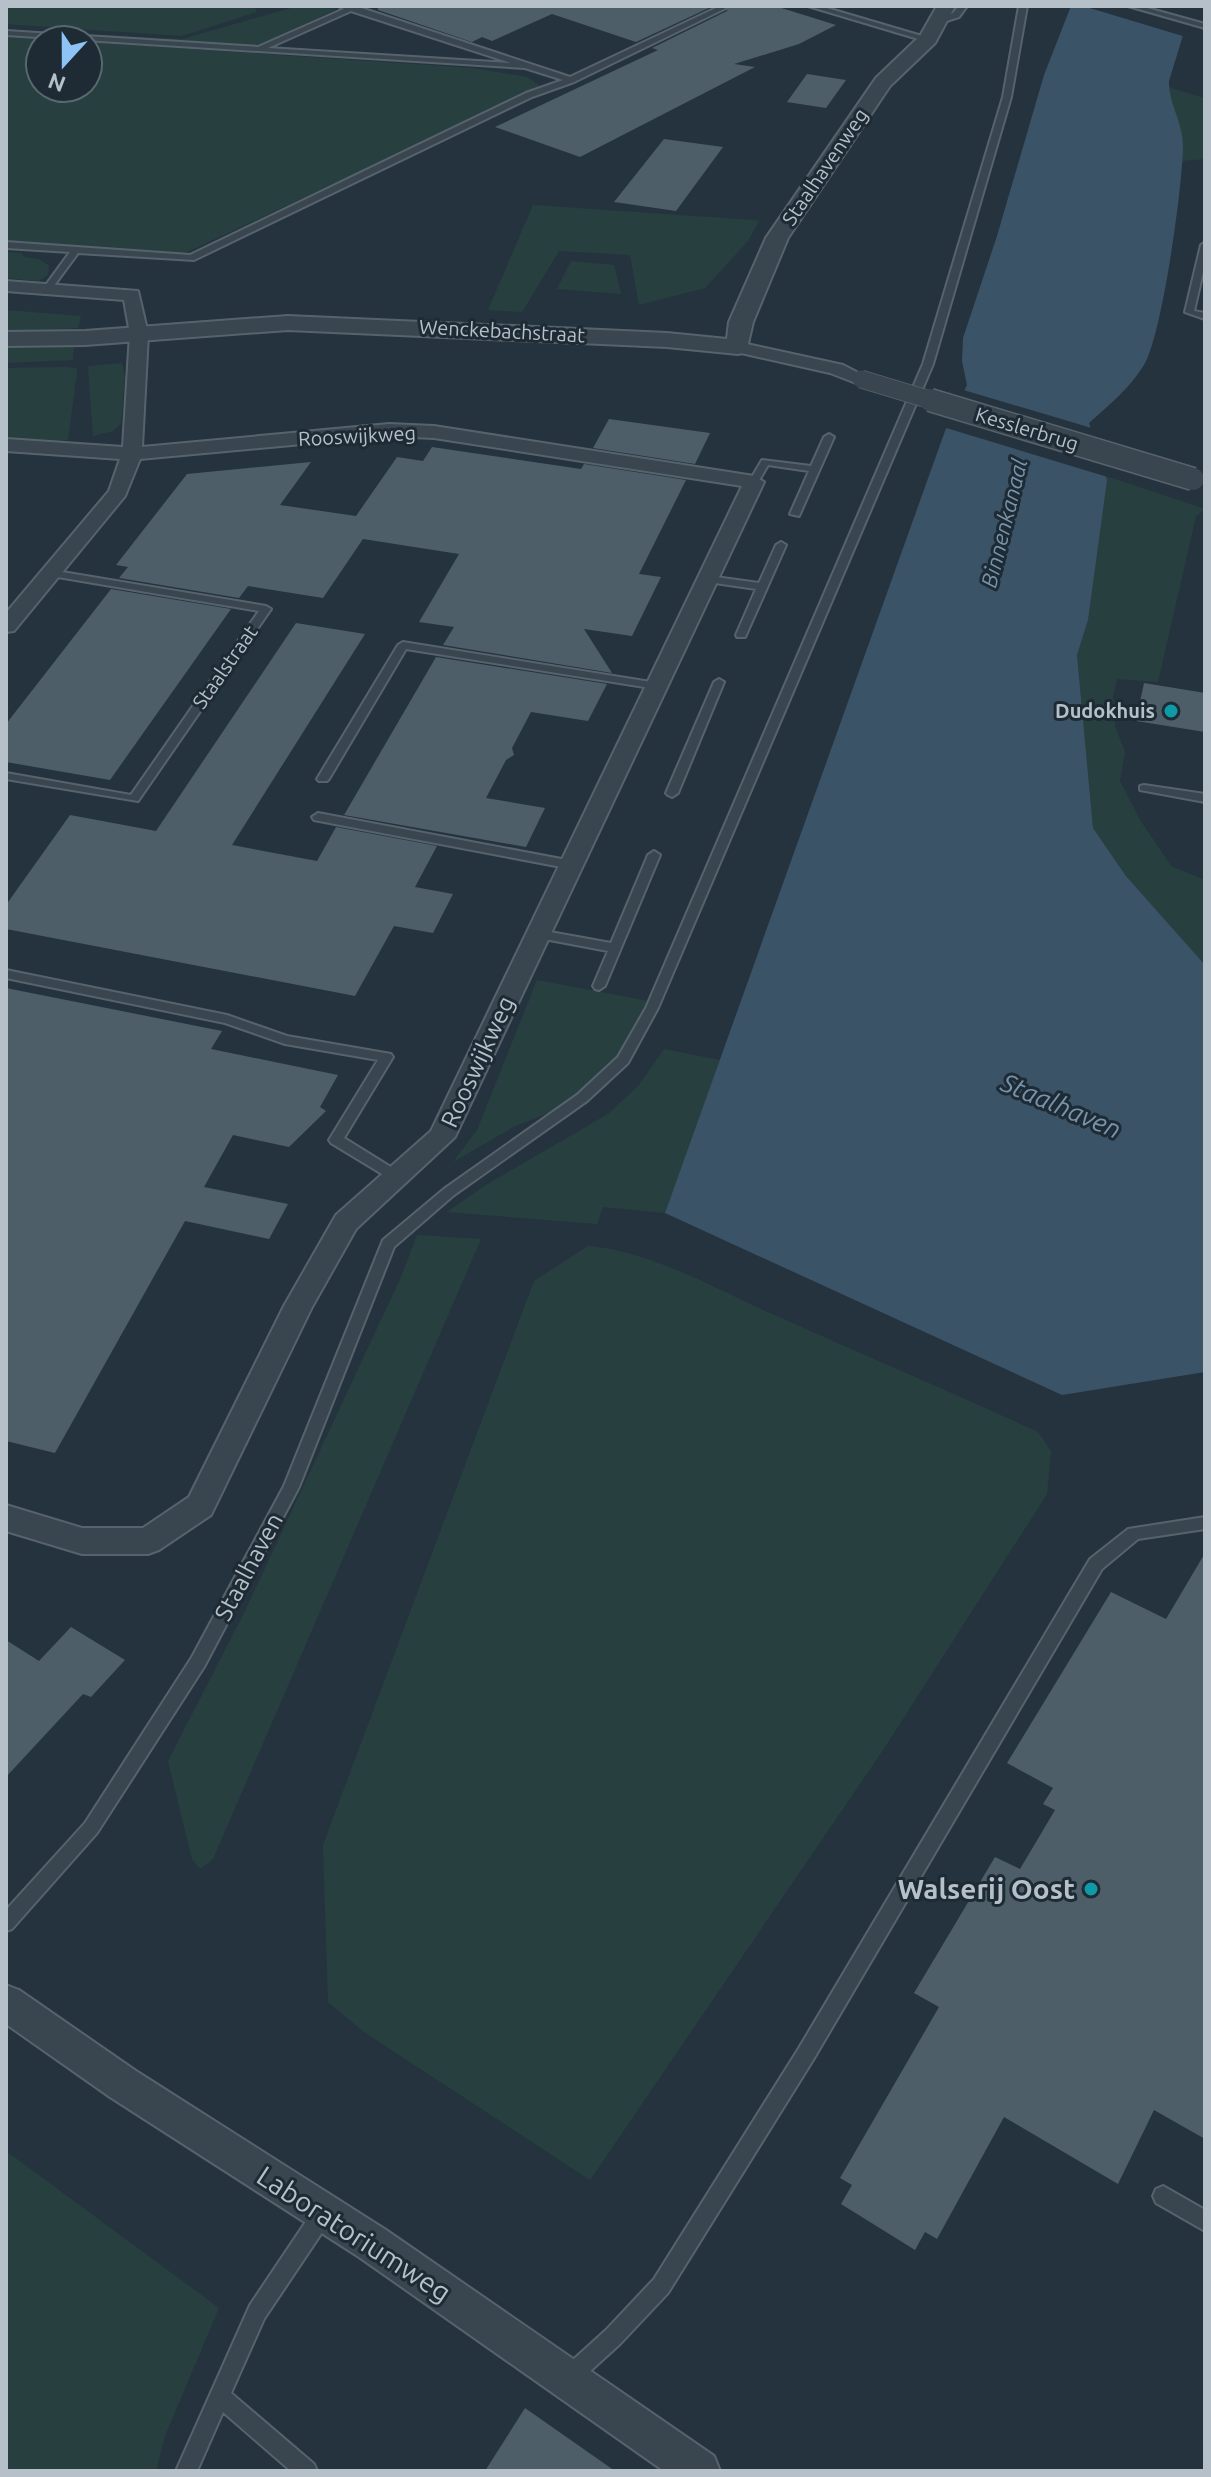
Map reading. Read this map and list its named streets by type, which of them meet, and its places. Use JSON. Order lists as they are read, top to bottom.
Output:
{
  "streets": {
    "street": [
      "Staalhavenweg",
      "Wenckebachstraat",
      "Kesslerbrug",
      "Rooswijkweg",
      "Laboratoriumweg"
    ],
    "lane": ["Staalstraat", "Staalhaven"]
  },
  "crossings": [
    ["Staalhavenweg", "Wenckebachstraat"],
    ["Wenckebachstraat", "Kesslerbrug"]
  ],
  "water": ["Binnenkanaal", "Staalhaven"],
  "places": ["Dudokhuis", "Walserij Oost"],
  "north": "bottom"
}
